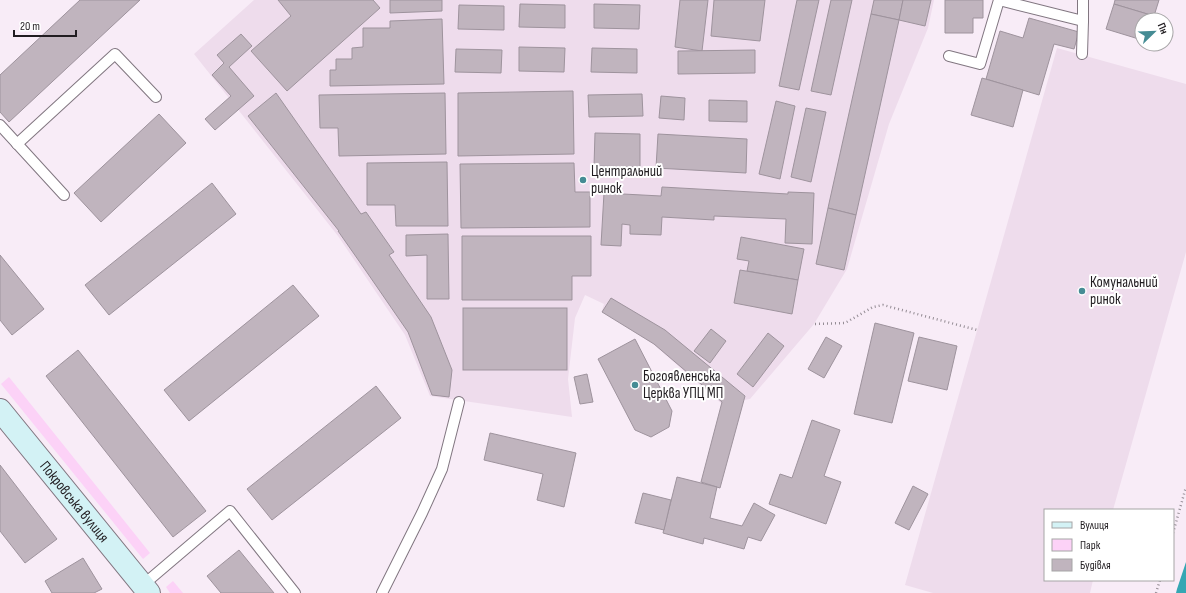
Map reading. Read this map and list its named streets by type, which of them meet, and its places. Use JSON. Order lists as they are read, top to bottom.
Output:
{
  "streets": {
    "main road": ["Покровська вулиця"]
  },
  "places": ["Центральний ринок", "Комунальний ринок", "Богоявленська Церква УПЦ МП"],
  "legend": ["Вулиця", "Парк", "Будівля"],
  "scale_bar": "20 m",
  "north": "top right"
}
